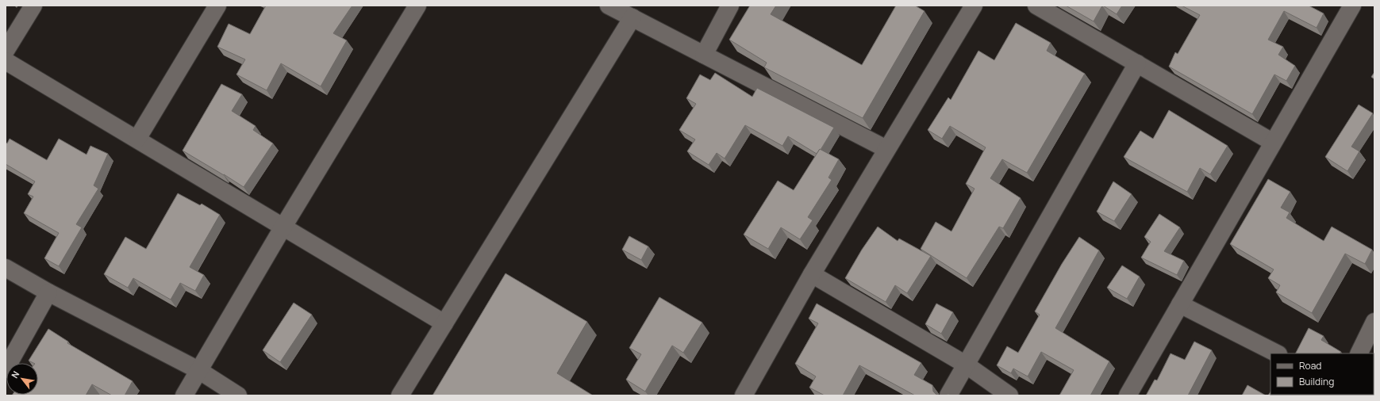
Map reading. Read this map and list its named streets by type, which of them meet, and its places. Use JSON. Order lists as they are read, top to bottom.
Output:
{
  "legend": ["Road", "Building"],
  "north": "top left"
}
